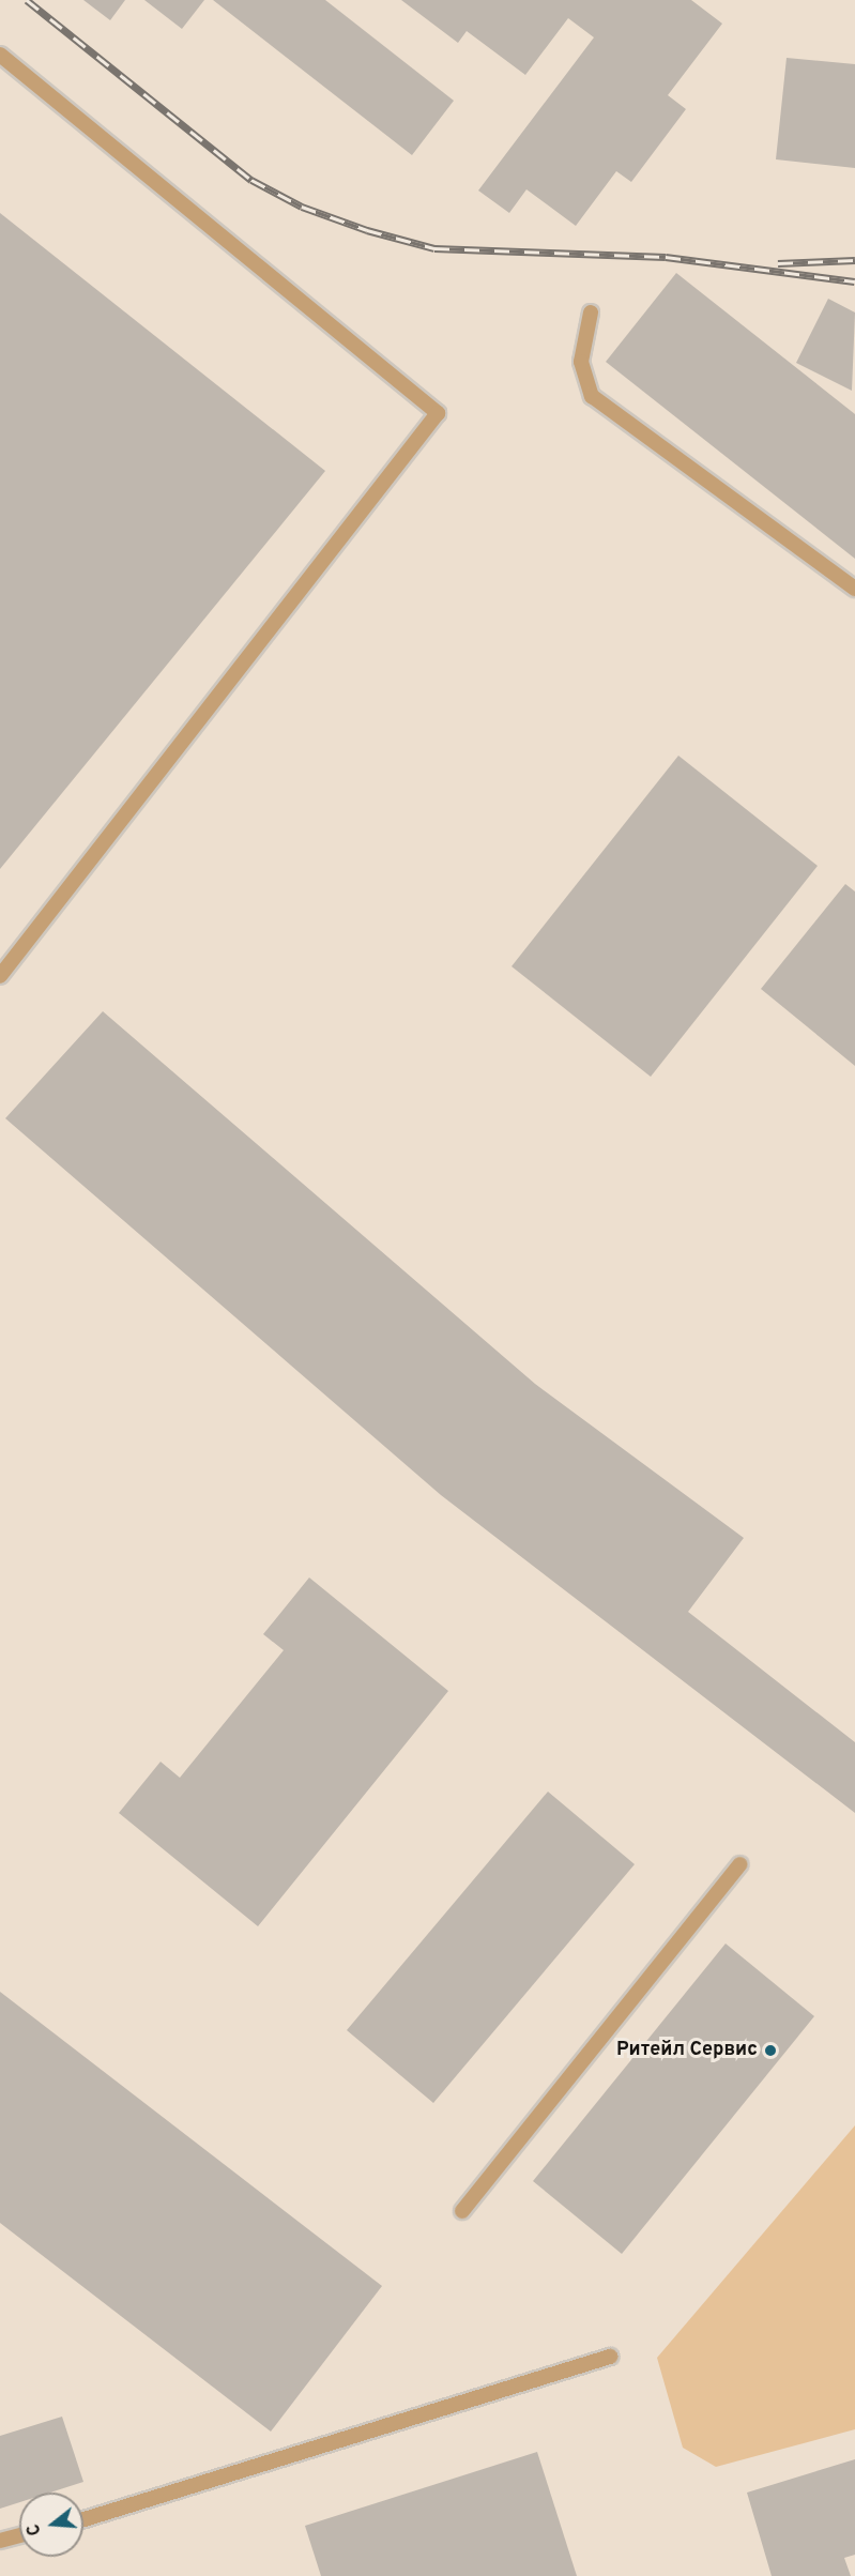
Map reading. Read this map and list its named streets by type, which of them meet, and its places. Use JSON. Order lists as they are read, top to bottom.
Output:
{
  "places": ["Ритейл Сервис"],
  "north": "left"
}
